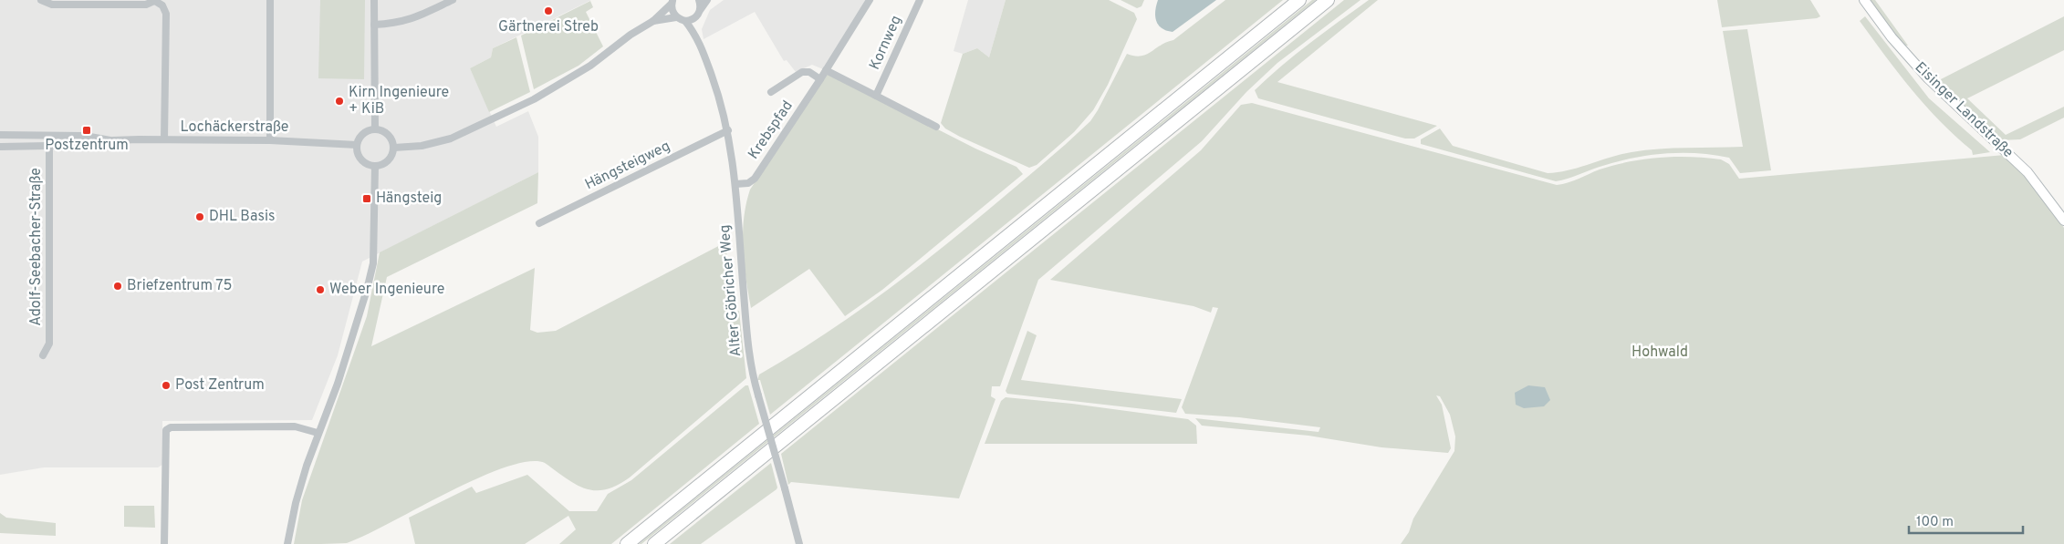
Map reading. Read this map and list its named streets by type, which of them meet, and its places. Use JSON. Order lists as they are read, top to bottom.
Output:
{
  "streets": {
    "main road": ["Eisinger Landstraße"],
    "street": [
      "Kornweg",
      "Lochäckerstraße",
      "Krebspfad",
      "Hängsteigweg",
      "Adolf-Seebacher-Straße",
      "Alter Göbricher Weg"
    ]
  },
  "crossings": [
    ["Lochäckerstraße", "Adolf-Seebacher-Straße"],
    ["Krebspfad", "Alter Göbricher Weg"],
    ["Hängsteigweg", "Alter Göbricher Weg"]
  ],
  "parks": ["Hohwald"],
  "places": {
    "other": [
      "Gärtnerei Streb",
      "Kirn Ingenieure + KiB",
      "DHL Basis",
      "Briefzentrum 75",
      "Weber Ingenieure",
      "Post Zentrum"
    ],
    "transit": ["Postzentrum", "Hängsteig"]
  },
  "scale_bar": "100 m"
}
